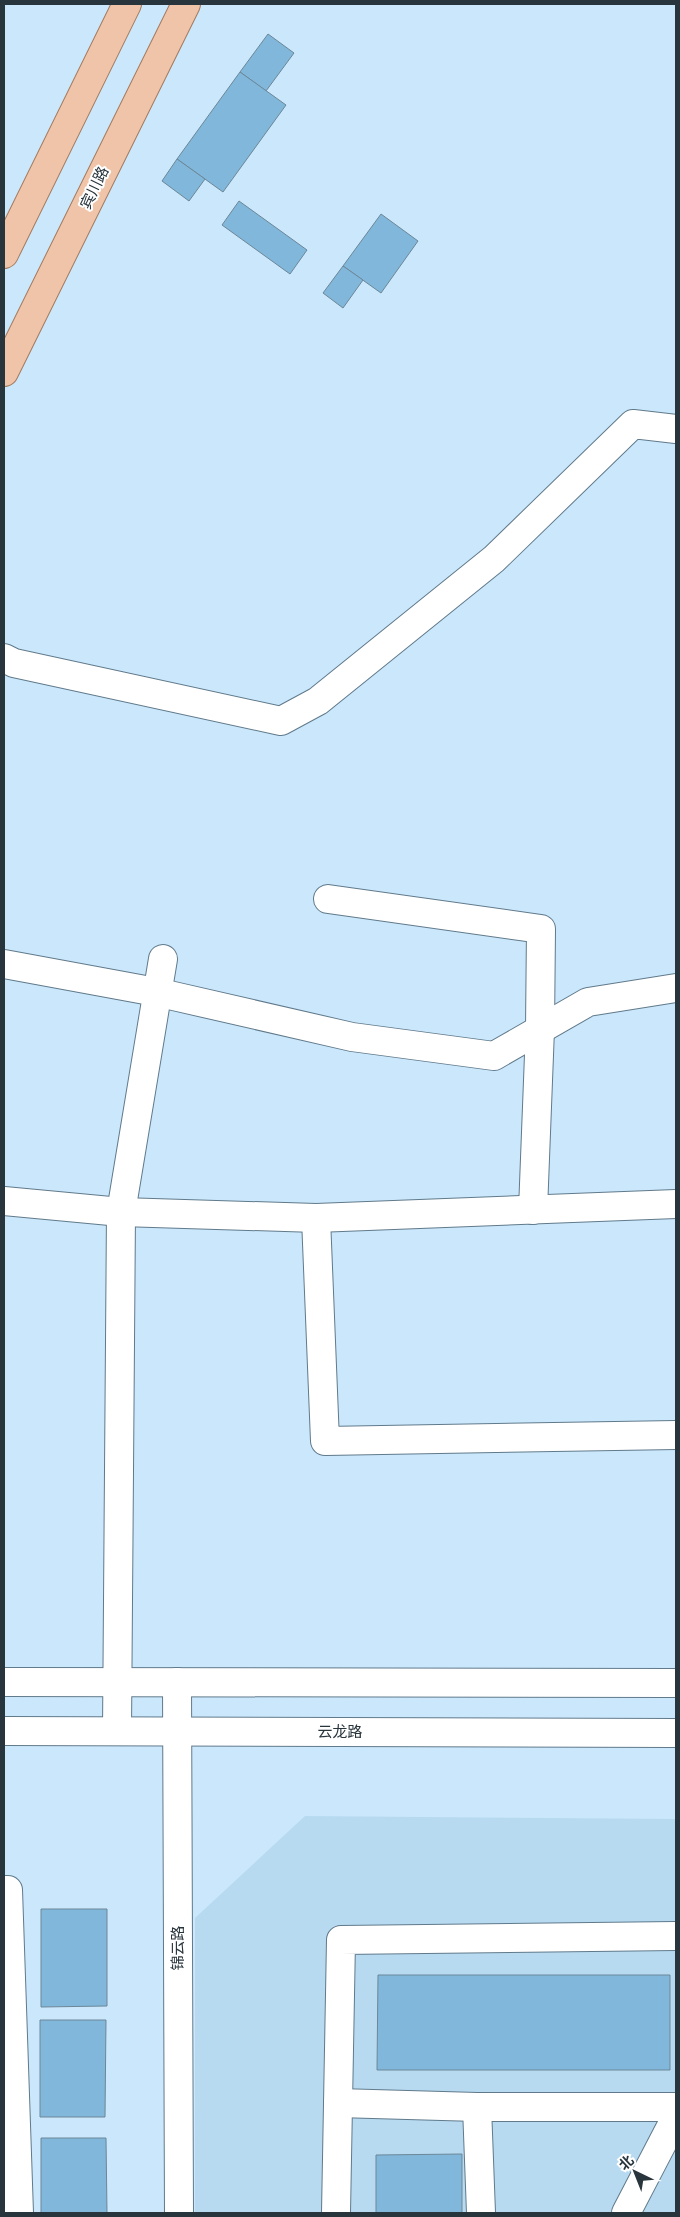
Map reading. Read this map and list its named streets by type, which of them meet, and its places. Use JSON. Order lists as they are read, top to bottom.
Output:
{
  "streets": {
    "main road": ["宾川路"],
    "street": ["云龙路", "锦云路"]
  },
  "crossings": [
    ["云龙路", "锦云路"]
  ],
  "north": "top left"
}
